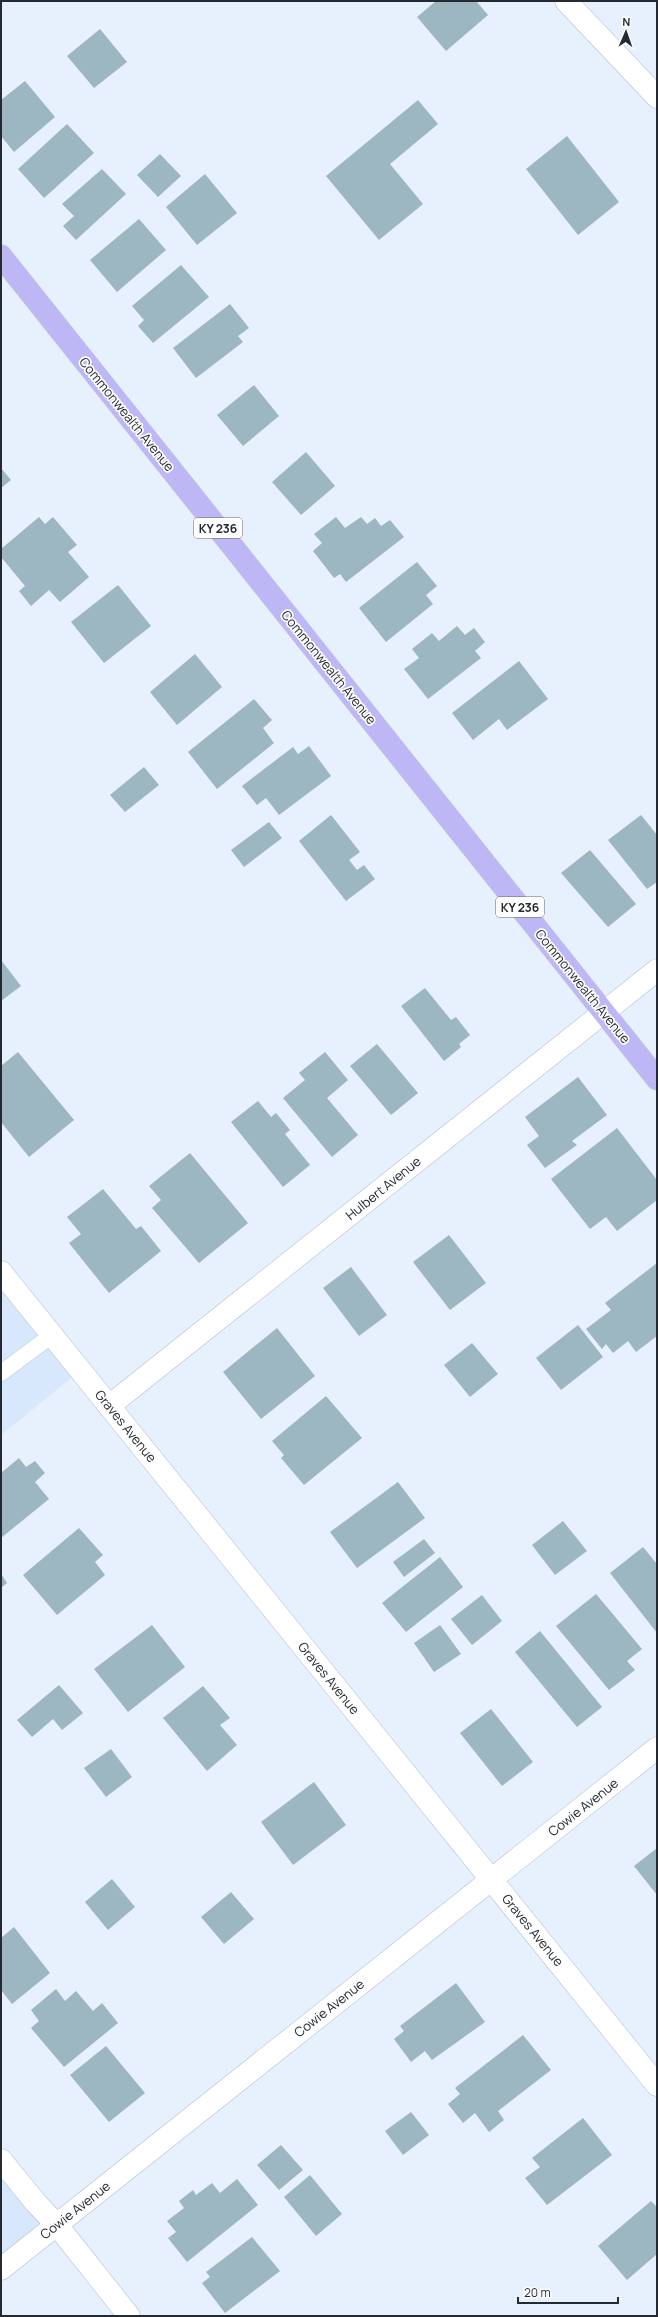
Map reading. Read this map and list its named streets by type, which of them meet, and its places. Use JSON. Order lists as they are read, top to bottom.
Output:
{
  "streets": {
    "main road": ["Commonwealth Avenue", "KY 236"],
    "street": ["Hulbert Avenue", "Graves Avenue", "Cowie Avenue"]
  },
  "crossings": [
    ["Commonwealth Avenue", "Hulbert Avenue"],
    ["Hulbert Avenue", "Graves Avenue"],
    ["Graves Avenue", "Cowie Avenue"]
  ],
  "scale_bar": "20 m",
  "north": "top"
}
